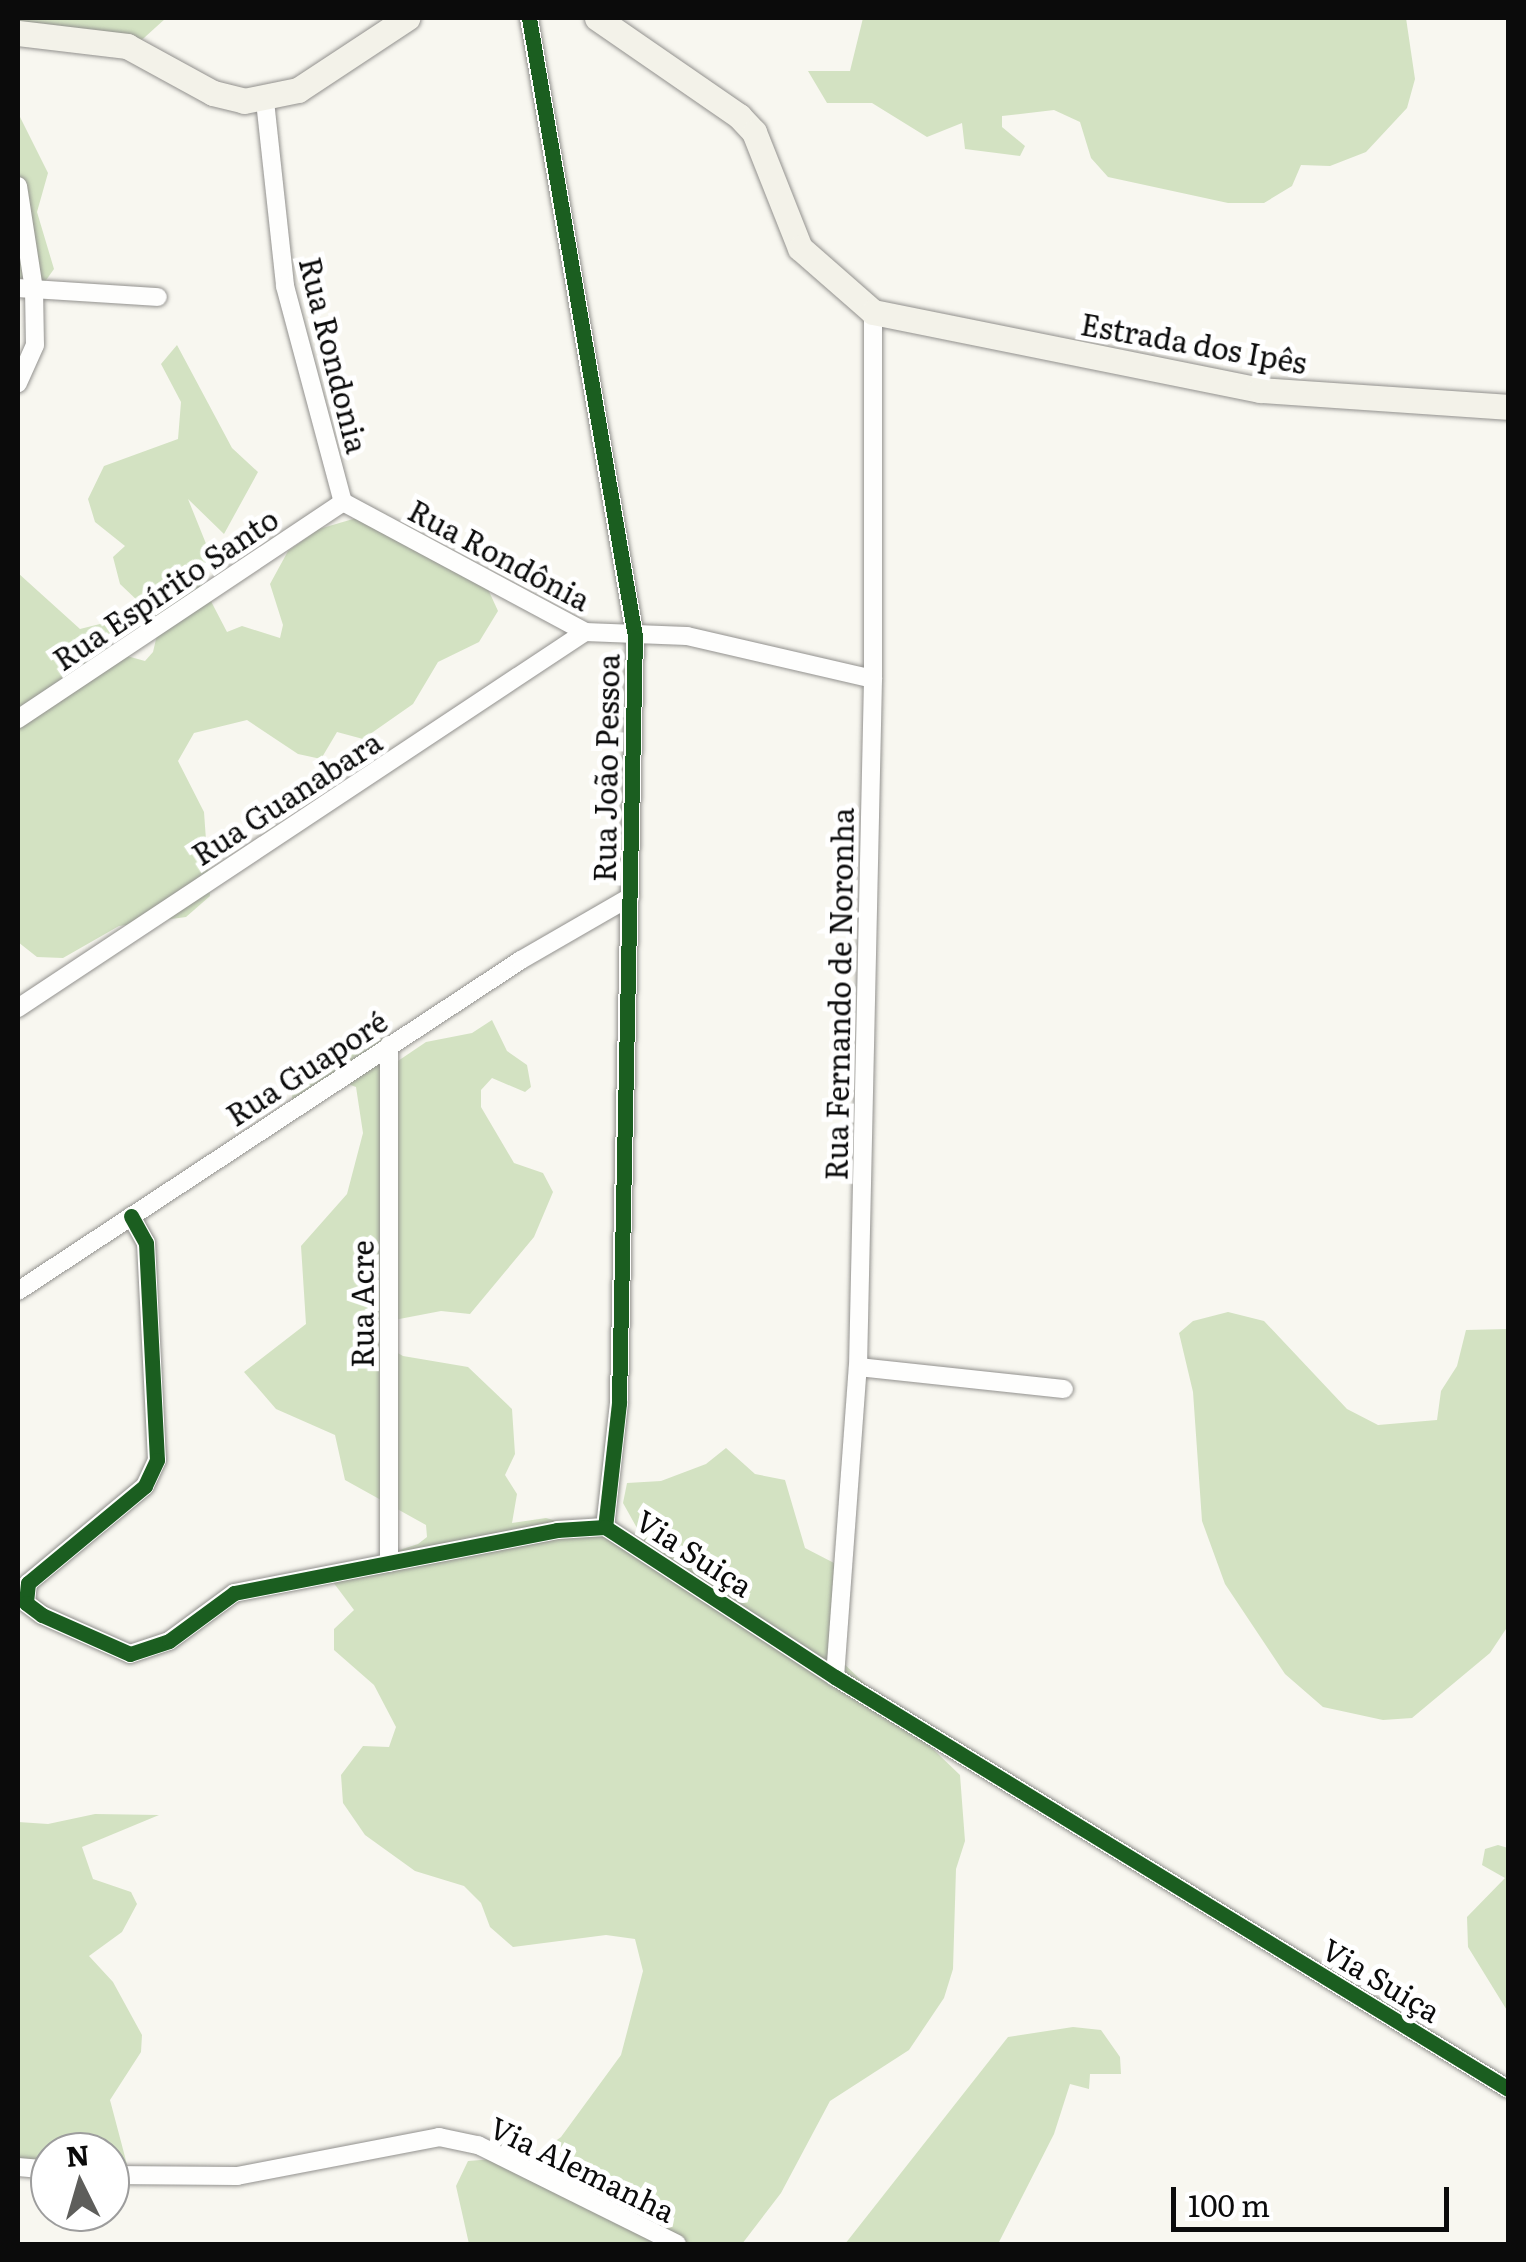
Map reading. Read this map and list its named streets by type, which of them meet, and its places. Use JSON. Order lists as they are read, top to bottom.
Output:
{
  "streets": {
    "main road": ["Estrada dos Ipês"],
    "street": [
      "Rua Rondonia",
      "Rua Rondônia",
      "Rua Espírito Santo",
      "Rua João Pessoa",
      "Rua Guanabara",
      "Rua Fernando de Noronha",
      "Rua Guaporé",
      "Rua Acre",
      "Via Suiça",
      "Via Alemanha"
    ]
  },
  "crossings": [
    ["Estrada dos Ipês", "Rua Fernando de Noronha"],
    ["Rua Rondonia", "Rua Rondônia"],
    ["Rua Rondonia", "Rua Espírito Santo"],
    ["Rua Rondônia", "Rua Espírito Santo"],
    ["Rua Rondônia", "Rua João Pessoa"],
    ["Rua Rondônia", "Rua Guanabara"],
    ["Rua Rondônia", "Rua Fernando de Noronha"],
    ["Rua João Pessoa", "Rua Guaporé"],
    ["Rua João Pessoa", "Via Suiça"],
    ["Rua Fernando de Noronha", "Via Suiça"],
    ["Rua Guaporé", "Rua Acre"],
    ["Rua Guaporé", "Via Suiça"],
    ["Rua Acre", "Via Suiça"]
  ],
  "scale_bar": "100 m",
  "north": "top"
}
